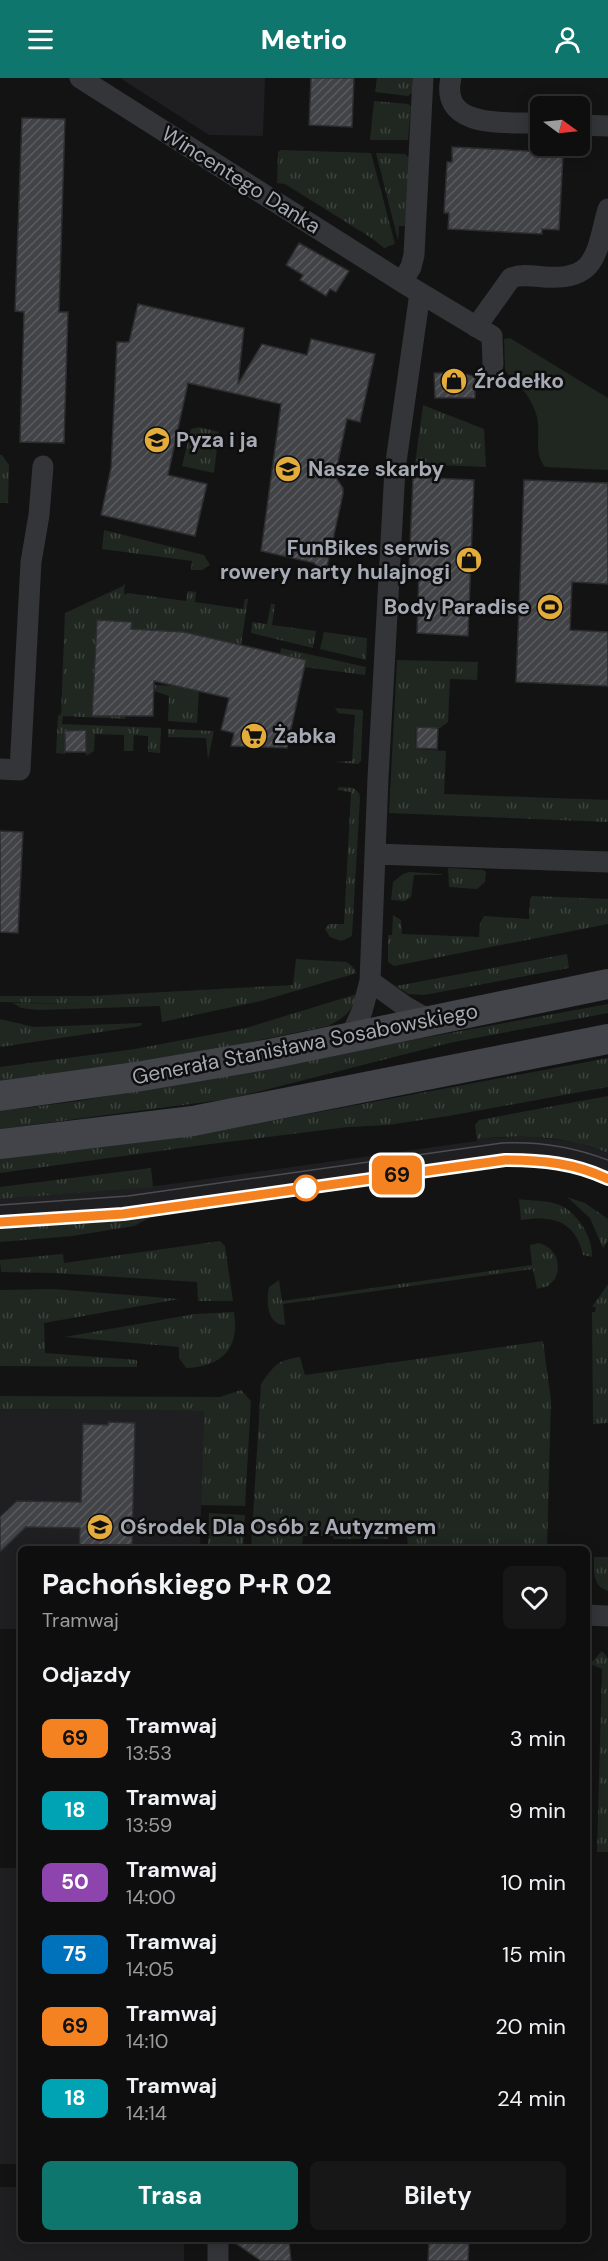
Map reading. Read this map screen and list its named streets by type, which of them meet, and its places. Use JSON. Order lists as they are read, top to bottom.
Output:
{
  "streets": {
    "main road": ["Generała Stanisława Sosabowskiego"],
    "street": ["Wincentego Danka"]
  },
  "places": {
    "shop": ["Źródełko", "FunBikes serwis rowery narty hulajnogi"],
    "school or university": ["Pyza i ja", "Nasze skarby", "Ośrodek Dla Osób z Autyzmem"],
    "sports": ["Body Paradise"],
    "supermarket": ["Żabka"]
  },
  "lines": ["tram line 69"],
  "north": "right",
  "page": {
    "header": "Metrio",
    "on_map": "69",
    "heading": [
      ["Pachońskiego P+R 02", "Tramwaj"],
      "Odjazdy"
    ],
    "list": [
      {
        "mark": "69",
        "name": "Tramwaj",
        "note": "13:53",
        "value": "3 min"
      },
      {
        "mark": "18",
        "name": "Tramwaj",
        "note": "13:59",
        "value": "9 min"
      },
      {
        "mark": "50",
        "name": "Tramwaj",
        "note": "14:00",
        "value": "10 min"
      },
      {
        "mark": "75",
        "name": "Tramwaj",
        "note": "14:05",
        "value": "15 min"
      },
      {
        "mark": "69",
        "name": "Tramwaj",
        "note": "14:10",
        "value": "20 min"
      },
      {
        "mark": "18",
        "name": "Tramwaj",
        "note": "14:14",
        "value": "24 min"
      }
    ],
    "buttons": ["Trasa", "Bilety"]
  }
}
